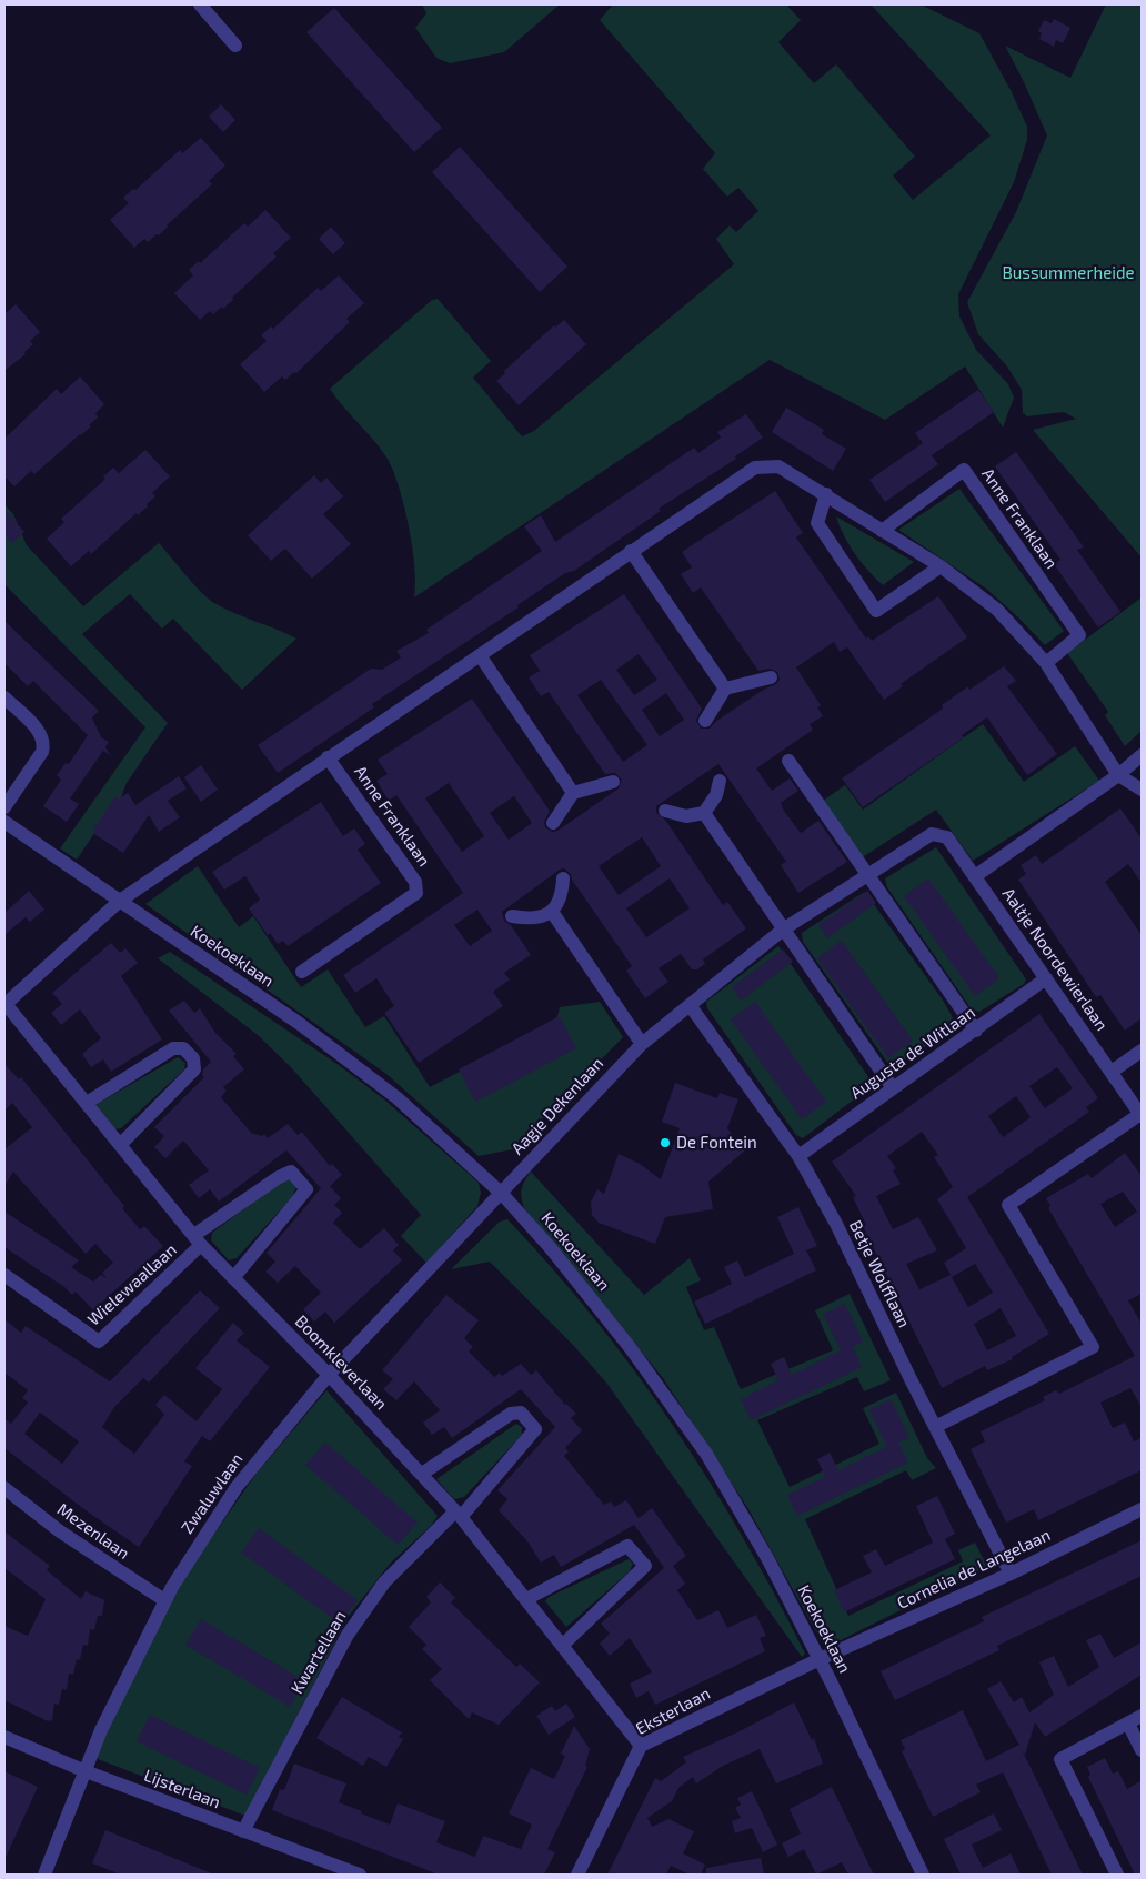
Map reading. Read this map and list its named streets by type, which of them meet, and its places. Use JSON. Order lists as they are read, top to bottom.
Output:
{
  "streets": {
    "street": [
      "Anne Franklaan",
      "Koekoeklaan",
      "Aaltje Noordewierlaan",
      "Augusta de Witlaan",
      "Aagje Dekenlaan",
      "Betje Wolfflaan",
      "Wielewaallaan",
      "Boomkleverlaan",
      "Zwaluwlaan",
      "Mezenlaan",
      "Cornelia de Langelaan",
      "Kwartellaan",
      "Eksterlaan",
      "Lijsterlaan"
    ]
  },
  "crossings": [
    ["Koekoeklaan", "Aagje Dekenlaan"],
    ["Koekoeklaan", "Zwaluwlaan"],
    ["Koekoeklaan", "Cornelia de Langelaan"],
    ["Koekoeklaan", "Eksterlaan"],
    ["Aaltje Noordewierlaan", "Augusta de Witlaan"],
    ["Aaltje Noordewierlaan", "Aagje Dekenlaan"],
    ["Augusta de Witlaan", "Betje Wolfflaan"],
    ["Aagje Dekenlaan", "Betje Wolfflaan"],
    ["Aagje Dekenlaan", "Zwaluwlaan"],
    ["Betje Wolfflaan", "Cornelia de Langelaan"],
    ["Wielewaallaan", "Boomkleverlaan"],
    ["Boomkleverlaan", "Zwaluwlaan"],
    ["Boomkleverlaan", "Kwartellaan"],
    ["Boomkleverlaan", "Eksterlaan"],
    ["Zwaluwlaan", "Mezenlaan"],
    ["Zwaluwlaan", "Lijsterlaan"],
    ["Cornelia de Langelaan", "Eksterlaan"],
    ["Kwartellaan", "Lijsterlaan"]
  ],
  "parks": ["Bussummerheide"],
  "places": ["De Fontein"]
}
